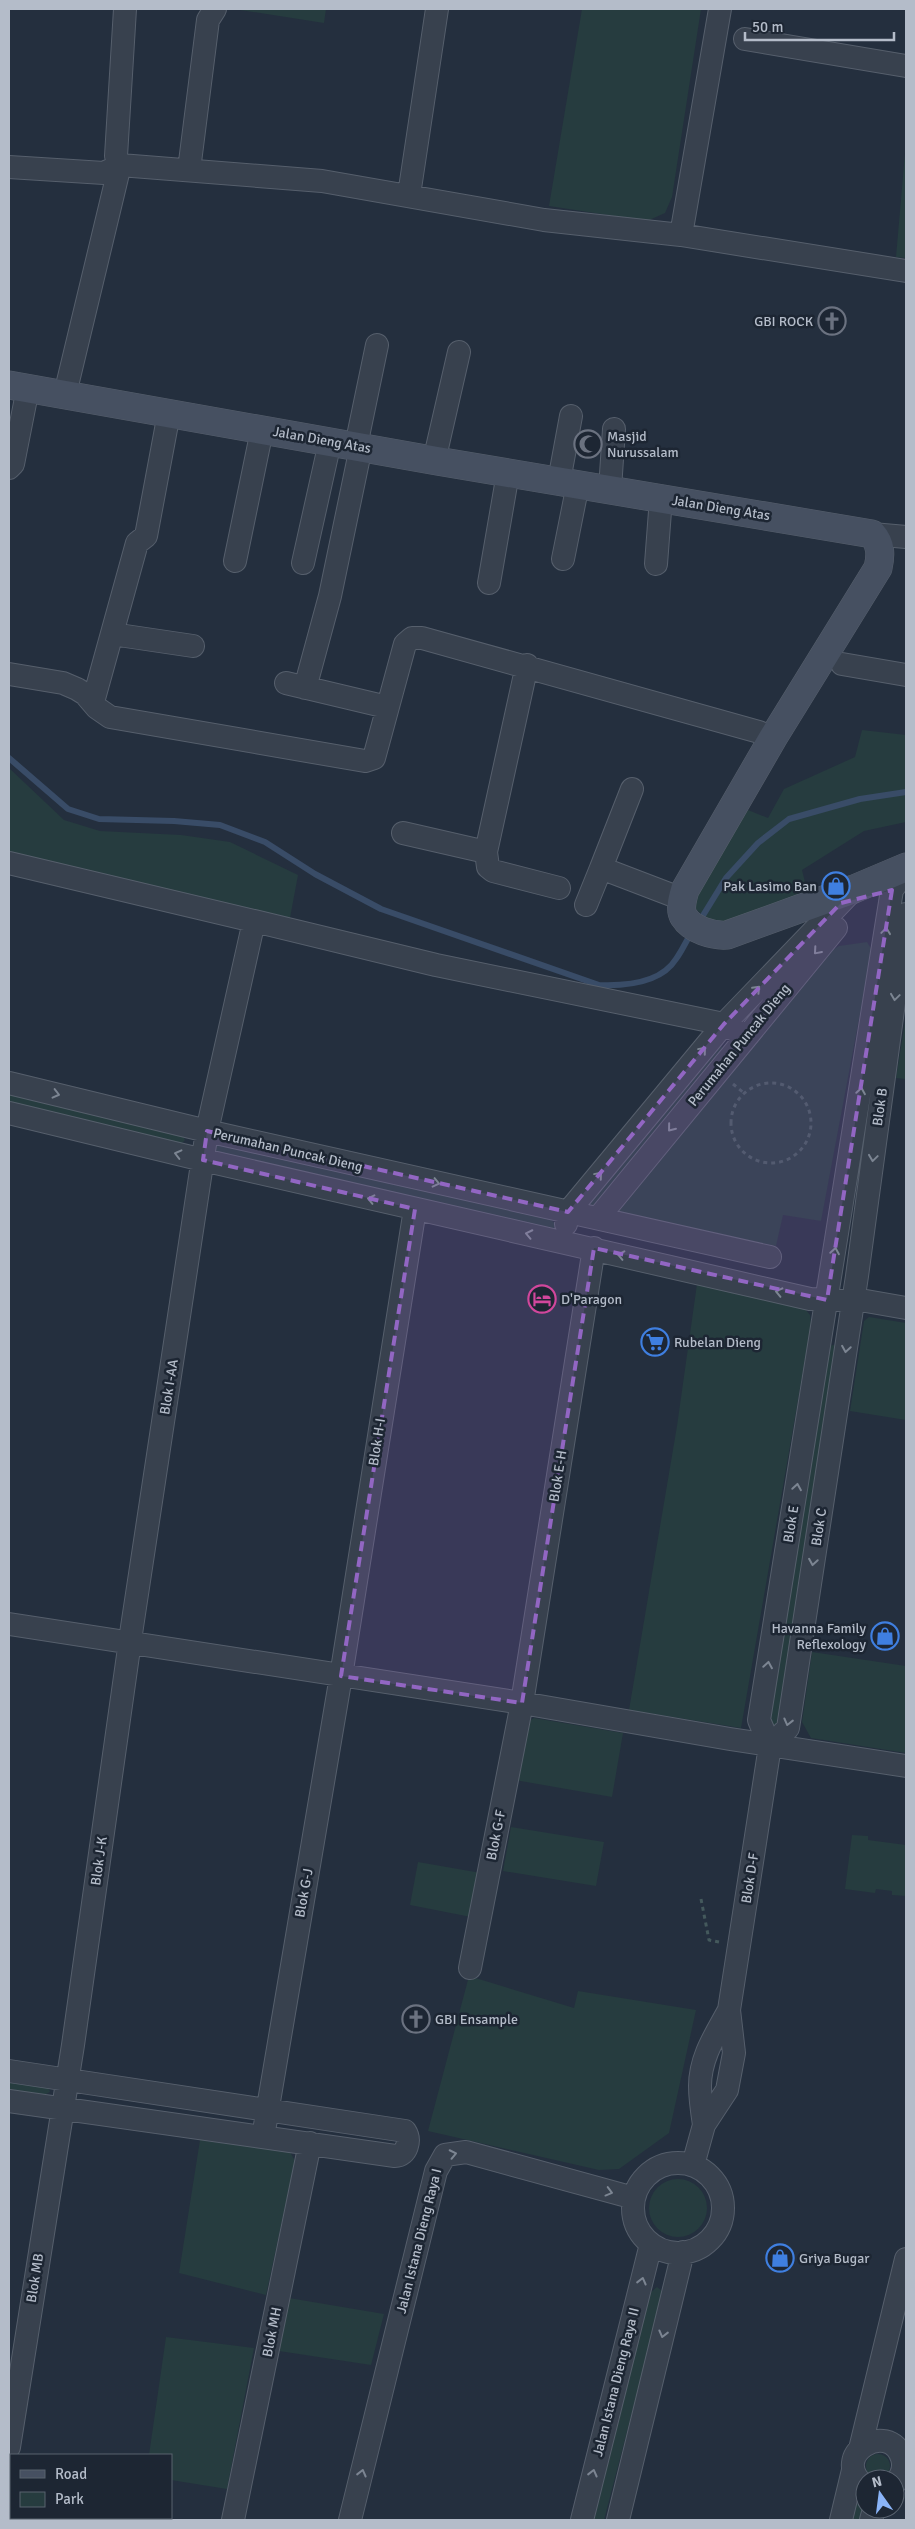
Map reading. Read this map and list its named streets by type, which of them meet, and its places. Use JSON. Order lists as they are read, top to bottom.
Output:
{
  "streets": {
    "street": [
      "Jalan Dieng Atas",
      "Perumahan Puncak Dieng",
      "Blok B",
      "Blok I-AA",
      "Blok H-I",
      "Blok E-H",
      "Blok E",
      "Blok C",
      "Blok G-F",
      "Blok J-K",
      "Blok D-F",
      "Blok G-J",
      "Jalan Istana Dieng Raya I",
      "Blok MB",
      "Blok MH",
      "Jalan Istana Dieng Raya II"
    ]
  },
  "crossings": [
    ["Perumahan Puncak Dieng", "Blok B"],
    ["Perumahan Puncak Dieng", "Blok I-AA"],
    ["Perumahan Puncak Dieng", "Blok H-I"],
    ["Perumahan Puncak Dieng", "Blok E-H"],
    ["Perumahan Puncak Dieng", "Blok E"],
    ["Perumahan Puncak Dieng", "Blok C"],
    ["Blok B", "Blok C"],
    ["Blok I-AA", "Blok J-K"],
    ["Blok H-I", "Blok G-J"],
    ["Blok E-H", "Blok G-F"],
    ["Blok E", "Blok C"],
    ["Blok E", "Blok D-F"],
    ["Blok C", "Blok D-F"],
    ["Blok J-K", "Blok MB"],
    ["Blok D-F", "Jalan Istana Dieng Raya I"],
    ["Blok D-F", "Jalan Istana Dieng Raya II"],
    ["Jalan Istana Dieng Raya I", "Jalan Istana Dieng Raya II"]
  ],
  "one_way": ["Blok B", "Blok E", "Blok C"],
  "places": {
    "church": ["GBI ROCK", "GBI Ensample"],
    "mosque": ["Masjid Nurussalam"],
    "shop": ["Pak Lasimo Ban", "Havanna Family Reflexology", "Griya Bugar"],
    "hotel": ["D'Paragon"],
    "supermarket": ["Rubelan Dieng"]
  },
  "legend": ["Road", "Park"],
  "scale_bar": "50 m",
  "north": "top"
}
